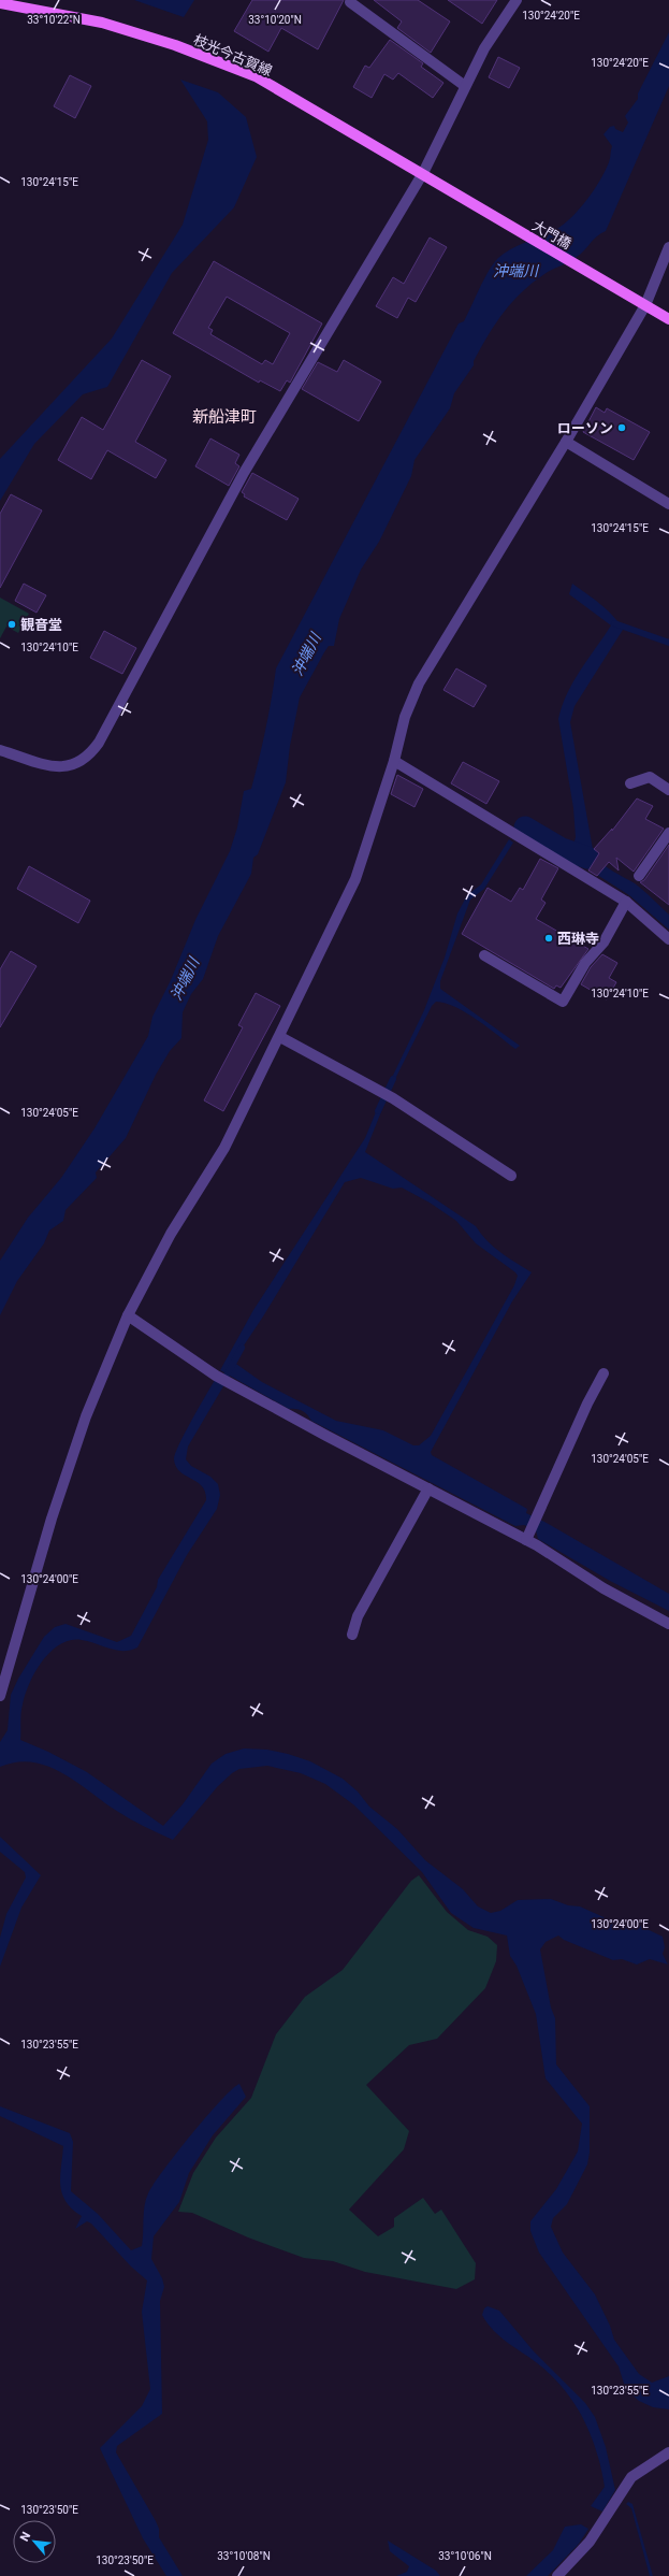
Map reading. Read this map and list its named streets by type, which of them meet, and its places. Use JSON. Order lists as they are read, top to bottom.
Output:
{
  "streets": {
    "main road": ["枝光今古賀線", "大門橋"]
  },
  "crossings": [
    ["枝光今古賀線", "大門橋"]
  ],
  "districts": ["新船津町"],
  "water": ["沖端川"],
  "places": ["ローソン", "観音堂", "西琳寺"],
  "north": "top left",
  "coordinates": [
    "130°24'20\"E",
    "33°10'22\"N",
    "33°10'20\"N",
    "130°24'15\"E",
    "130°24'10\"E",
    "130°24'05\"E",
    "130°24'00\"E",
    "130°23'55\"E",
    "130°23'50\"E",
    "33°10'08\"N",
    "33°10'06\"N"
  ]
}
